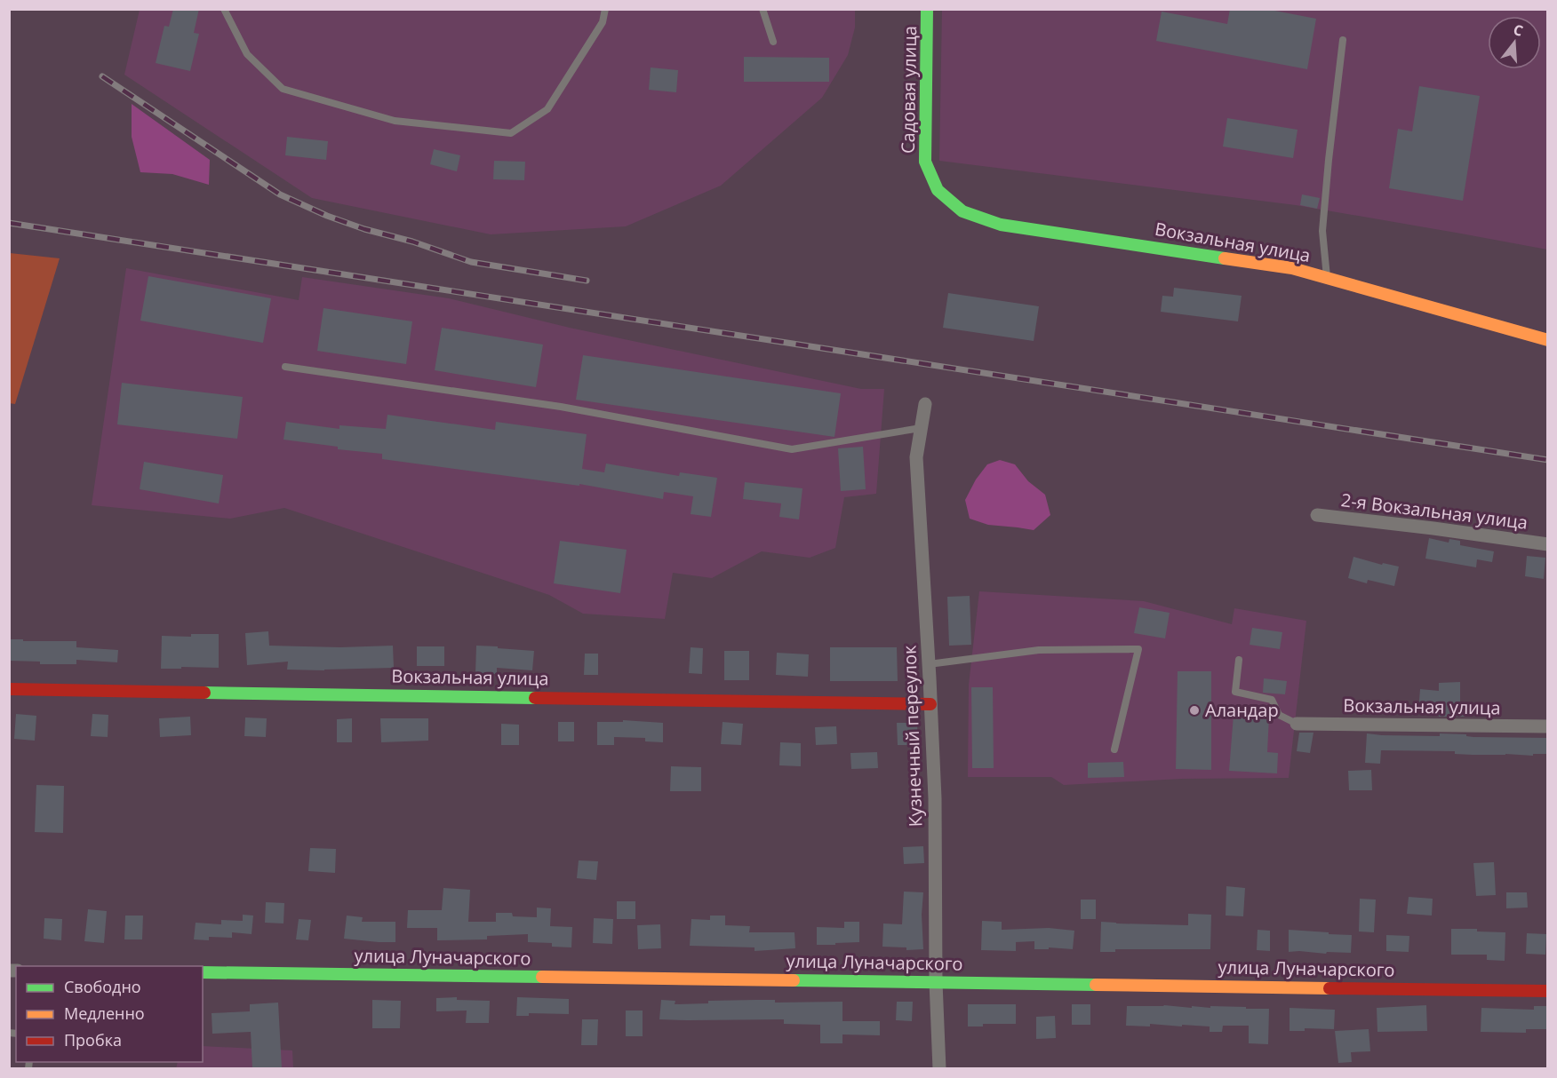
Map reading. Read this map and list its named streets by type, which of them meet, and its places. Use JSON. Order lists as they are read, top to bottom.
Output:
{
  "streets": {
    "street": [
      "Садовая улица",
      "Вокзальная улица",
      "2-я Вокзальная улица",
      "Кузнечный переулок",
      "улица Луначарского"
    ]
  },
  "crossings": [
    ["Садовая улица", "Вокзальная улица"],
    ["Вокзальная улица", "Кузнечный переулок"],
    ["Кузнечный переулок", "улица Луначарского"]
  ],
  "places": ["Аландар"],
  "legend": ["Свободно", "Медленно", "Пробка"],
  "north": "top"
}
